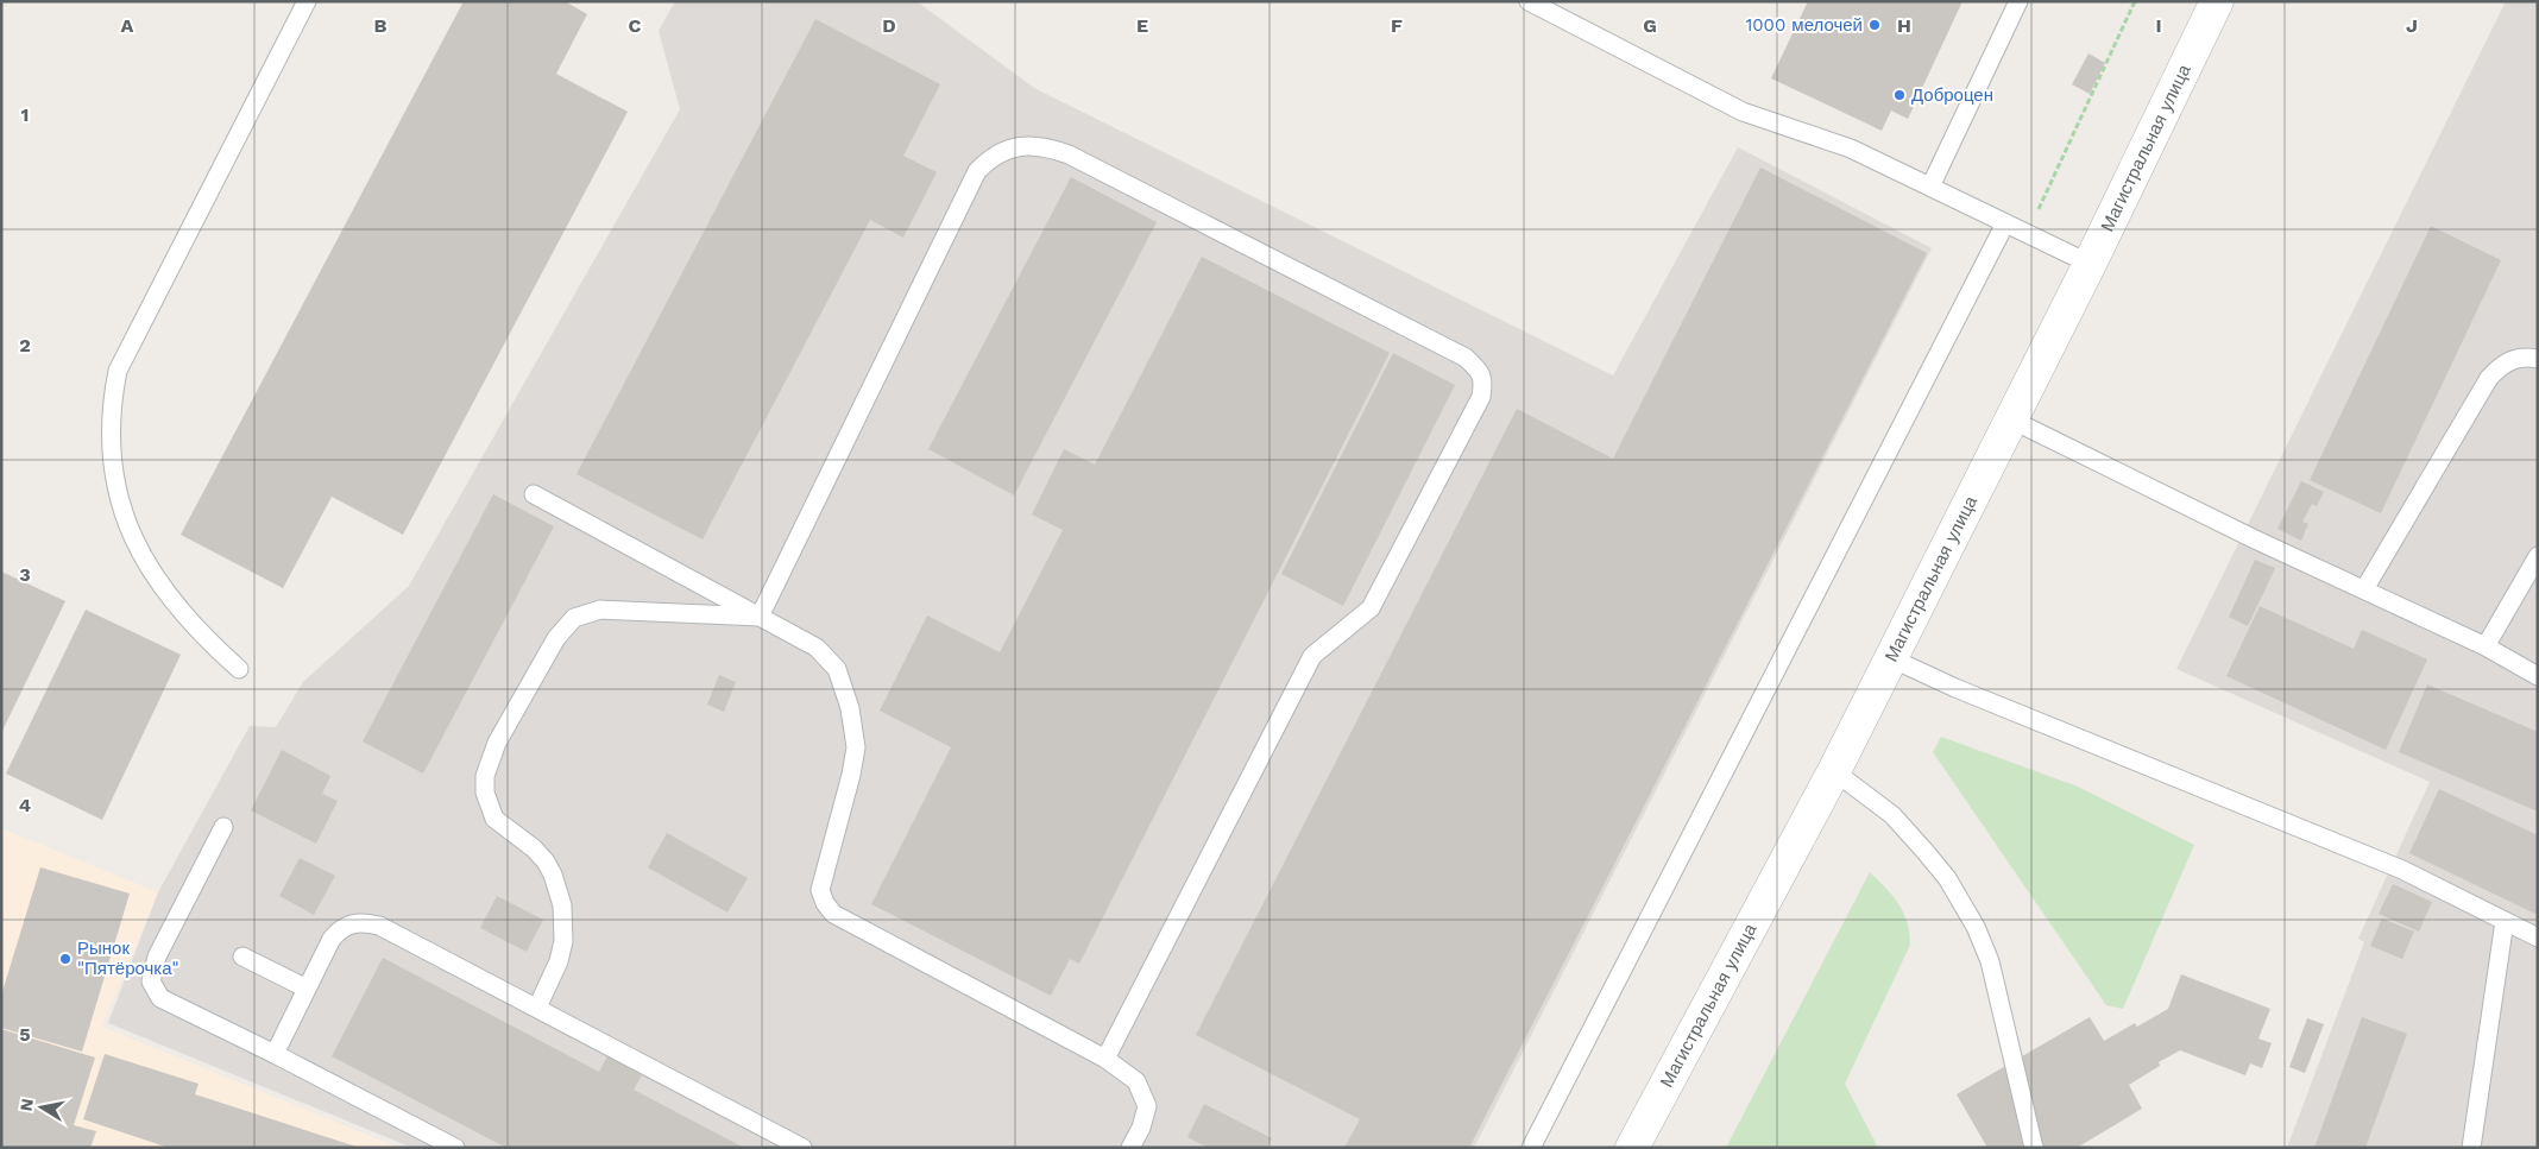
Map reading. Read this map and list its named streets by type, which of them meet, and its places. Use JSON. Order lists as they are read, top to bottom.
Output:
{
  "streets": {
    "main road": ["Магистральная улица"]
  },
  "places": ["1000 мелочей", "Доброцен", "Рынок \"Пятёрочка\""],
  "north": "left",
  "grid": {
    "columns": [
      "A",
      "B",
      "C",
      "D",
      "E",
      "F",
      "G",
      "H",
      "I",
      "J"
    ],
    "rows": [
      "1",
      "2",
      "3",
      "4",
      "5"
    ]
  }
}
